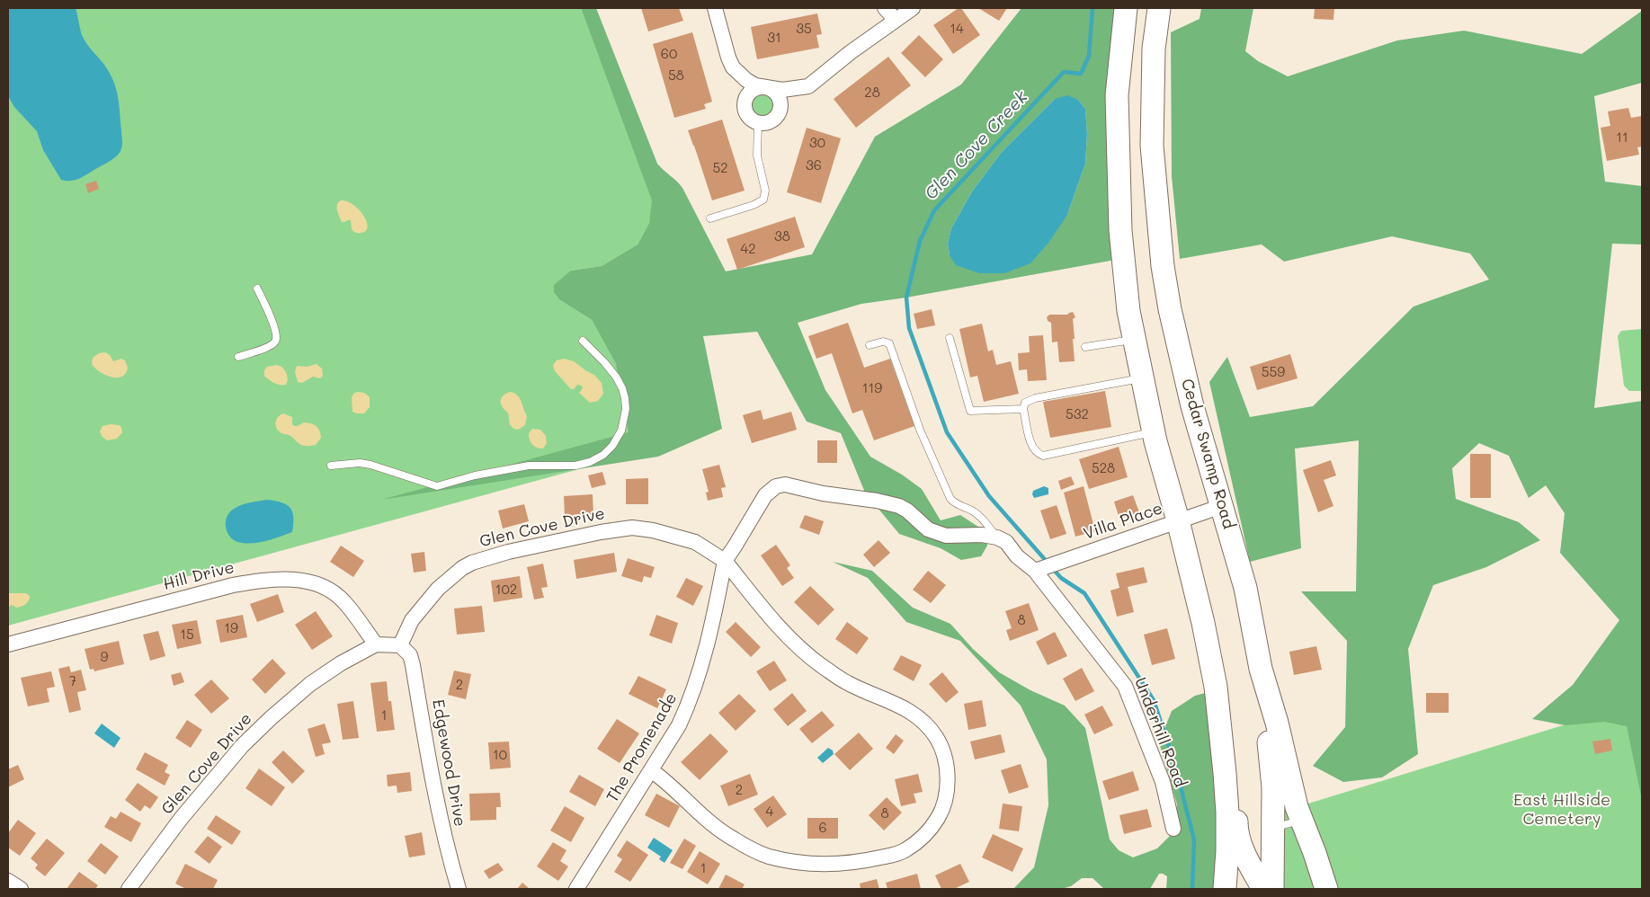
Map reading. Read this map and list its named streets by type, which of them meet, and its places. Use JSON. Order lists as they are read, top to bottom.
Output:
{
  "streets": {
    "main road": ["Cedar Swamp Road"],
    "street": [
      "Villa Place",
      "Glen Cove Drive",
      "Hill Drive",
      "Underhill Road",
      "The Promenade",
      "Edgewood Drive"
    ]
  },
  "crossings": [
    ["Cedar Swamp Road", "Villa Place"],
    ["Villa Place", "Underhill Road"],
    ["Glen Cove Drive", "Hill Drive"],
    ["Glen Cove Drive", "The Promenade"],
    ["Glen Cove Drive", "Edgewood Drive"]
  ],
  "water": ["Glen Cove Creek"],
  "parks": ["East Hillside Cemetery"],
  "house_numbers": [
    "35",
    "14",
    "31",
    "60",
    "58",
    "28",
    "11",
    "30",
    "36",
    "52",
    "38",
    "42",
    "559",
    "119",
    "532",
    "528",
    "102",
    "8",
    "19",
    "15",
    "9",
    "7",
    "2",
    "1",
    "10",
    "2",
    "4",
    "8",
    "6",
    "1"
  ]
}
